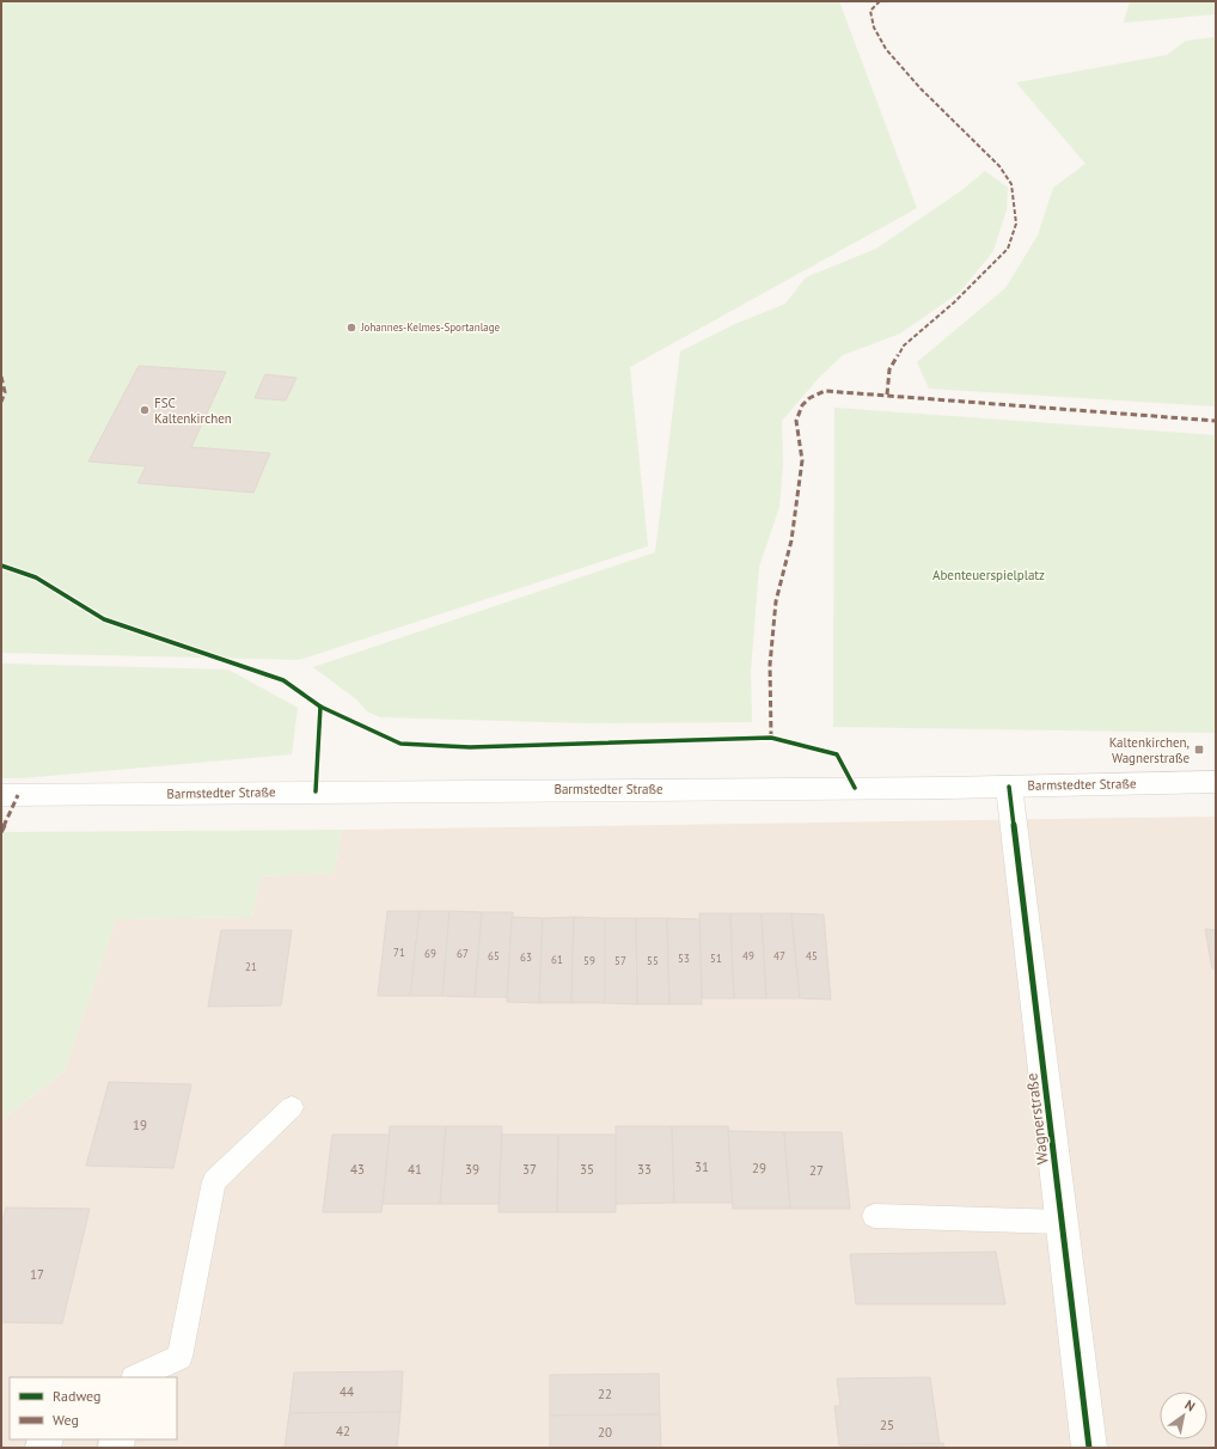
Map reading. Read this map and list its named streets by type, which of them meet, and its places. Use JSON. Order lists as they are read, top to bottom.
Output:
{
  "streets": {
    "main road": ["Barmstedter Straße", "Wagnerstraße"]
  },
  "crossings": [
    ["Barmstedter Straße", "Wagnerstraße"]
  ],
  "parks": ["Abenteuerspielplatz"],
  "places": {
    "other": ["Johannes-Kelmes-Sportanlage", "FSC Kaltenkirchen"],
    "transit": ["Kaltenkirchen, Wagnerstraße"]
  },
  "house_numbers": [
    "71",
    "69",
    "67",
    "65",
    "49",
    "47",
    "45",
    "63",
    "53",
    "51",
    "61",
    "59",
    "57",
    "55",
    "21",
    "19",
    "31",
    "29",
    "43",
    "41",
    "39",
    "37",
    "35",
    "33",
    "27",
    "17",
    "44",
    "22",
    "25",
    "42",
    "20"
  ],
  "legend": ["Radweg", "Weg"],
  "north": "top right"
}
